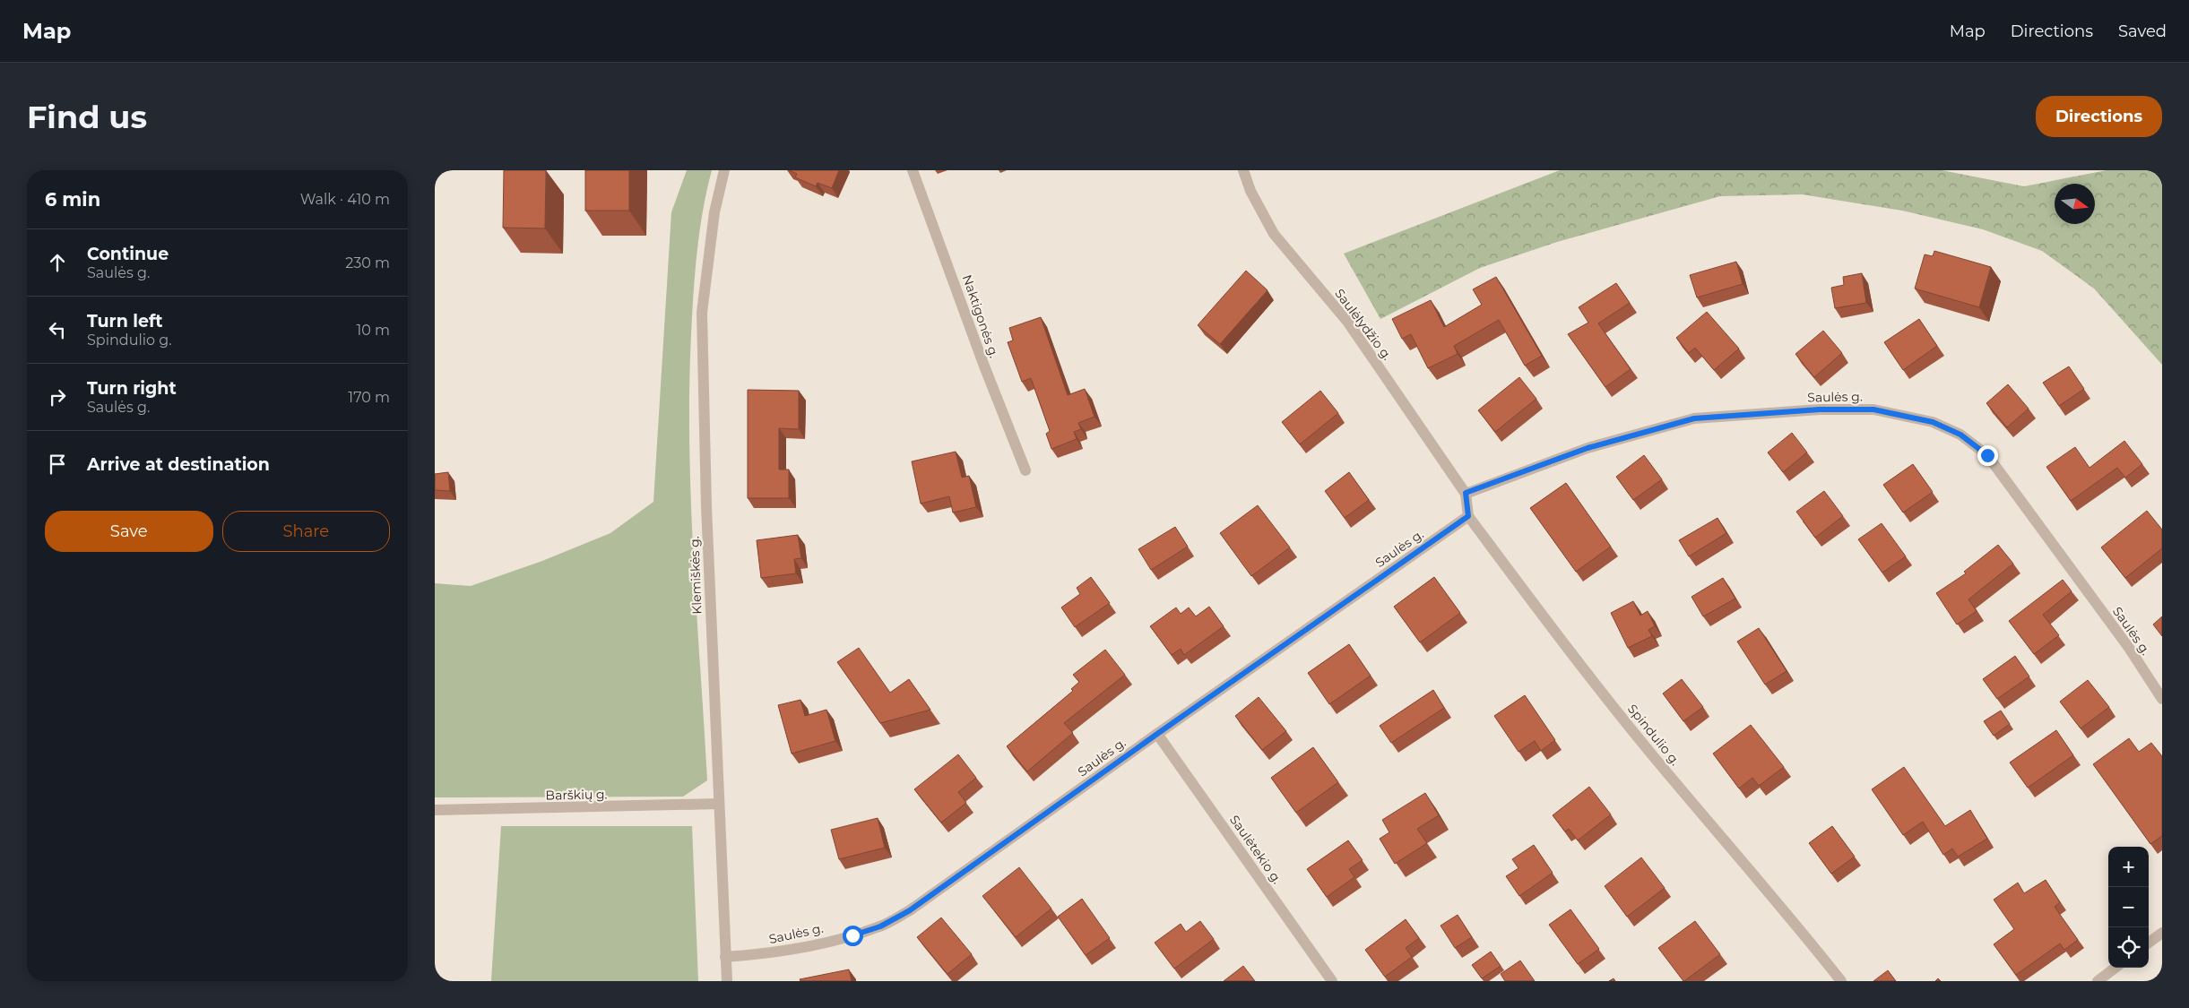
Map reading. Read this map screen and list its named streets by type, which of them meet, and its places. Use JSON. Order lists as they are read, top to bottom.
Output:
{
  "streets": {
    "street": [
      "Naktigonės g.",
      "Saulėlydžio g.",
      "Saulės g.",
      "Klemiškės g.",
      "Spindulio g.",
      "Barškių g.",
      "Saulėtekio g."
    ]
  },
  "crossings": [
    ["Saulėlydžio g.", "Saulės g."],
    ["Saulės g.", "Klemiškės g."],
    ["Saulės g.", "Spindulio g."],
    ["Saulės g.", "Saulėtekio g."],
    ["Klemiškės g.", "Barškių g."]
  ],
  "north": "right",
  "page": {
    "header": "Map",
    "nav": ["Map", "Directions", "Saved"],
    "buttons": [
      "Directions",
      ["Save", "Share"]
    ],
    "title": "Find us",
    "heading": ["6 min", "Walk · 410 m"],
    "list": [
      ["Continue", "Saulės g.", "230 m"],
      ["Turn left", "Spindulio g.", "10 m"],
      ["Turn right", "Saulės g.", "170 m"],
      "Arrive at destination"
    ],
    "map_buttons": ["+", "−"]
  }
}
